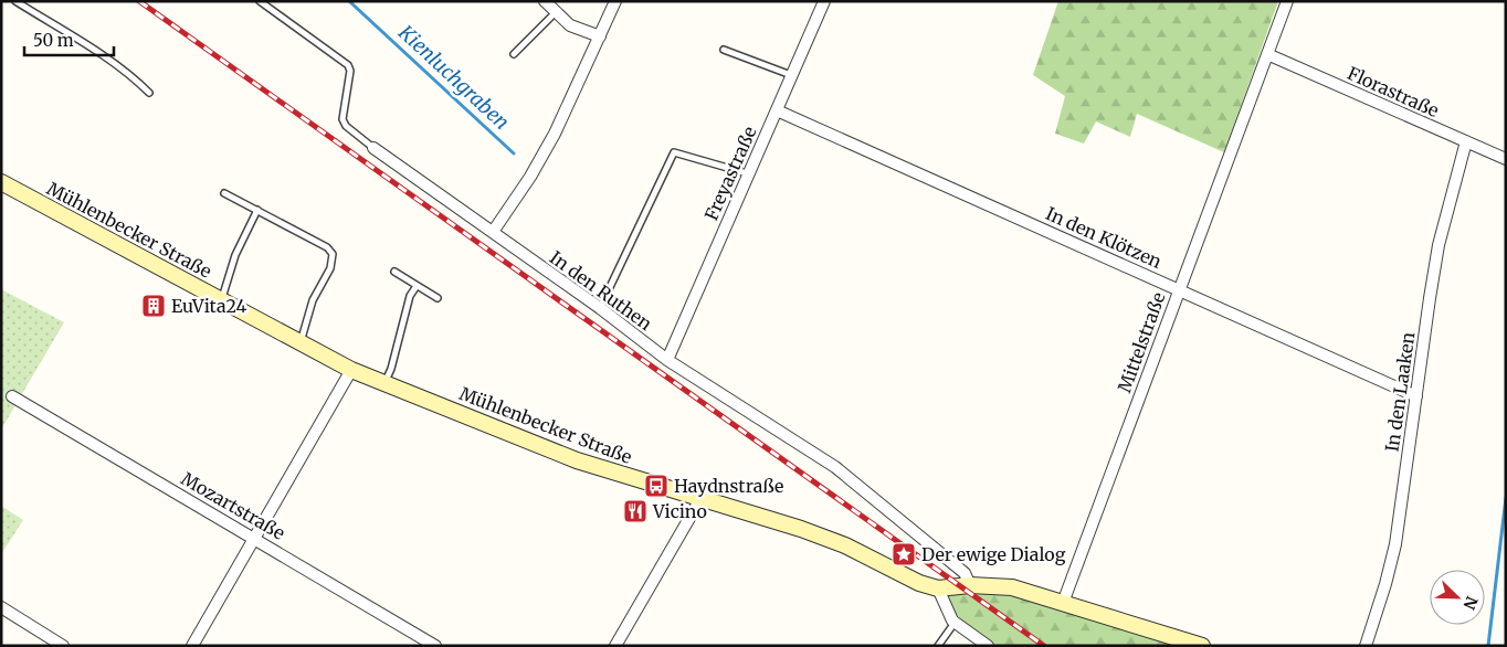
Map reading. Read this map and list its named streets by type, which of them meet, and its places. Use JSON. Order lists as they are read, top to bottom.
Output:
{
  "streets": {
    "main road": ["Mühlenbecker Straße"],
    "street": [
      "Florastraße",
      "Freyastraße",
      "In den Klötzen",
      "In den Ruthen",
      "Mittelstraße",
      "In den Laaken",
      "Mozartstraße"
    ]
  },
  "crossings": [
    ["Florastraße", "Mittelstraße"],
    ["Florastraße", "In den Laaken"],
    ["Freyastraße", "In den Klötzen"],
    ["Freyastraße", "In den Ruthen"],
    ["Mühlenbecker Straße", "In den Ruthen"],
    ["Mühlenbecker Straße", "Mittelstraße"],
    ["In den Klötzen", "Mittelstraße"],
    ["In den Klötzen", "In den Laaken"]
  ],
  "water": ["Kienluchgraben"],
  "places": {
    "building": ["EuVita24"],
    "bus stop": ["Haydnstraße"],
    "restaurant": ["Vicino"],
    "place": ["Der ewige Dialog"]
  },
  "scale_bar": "50 m",
  "north": "bottom right"
}
